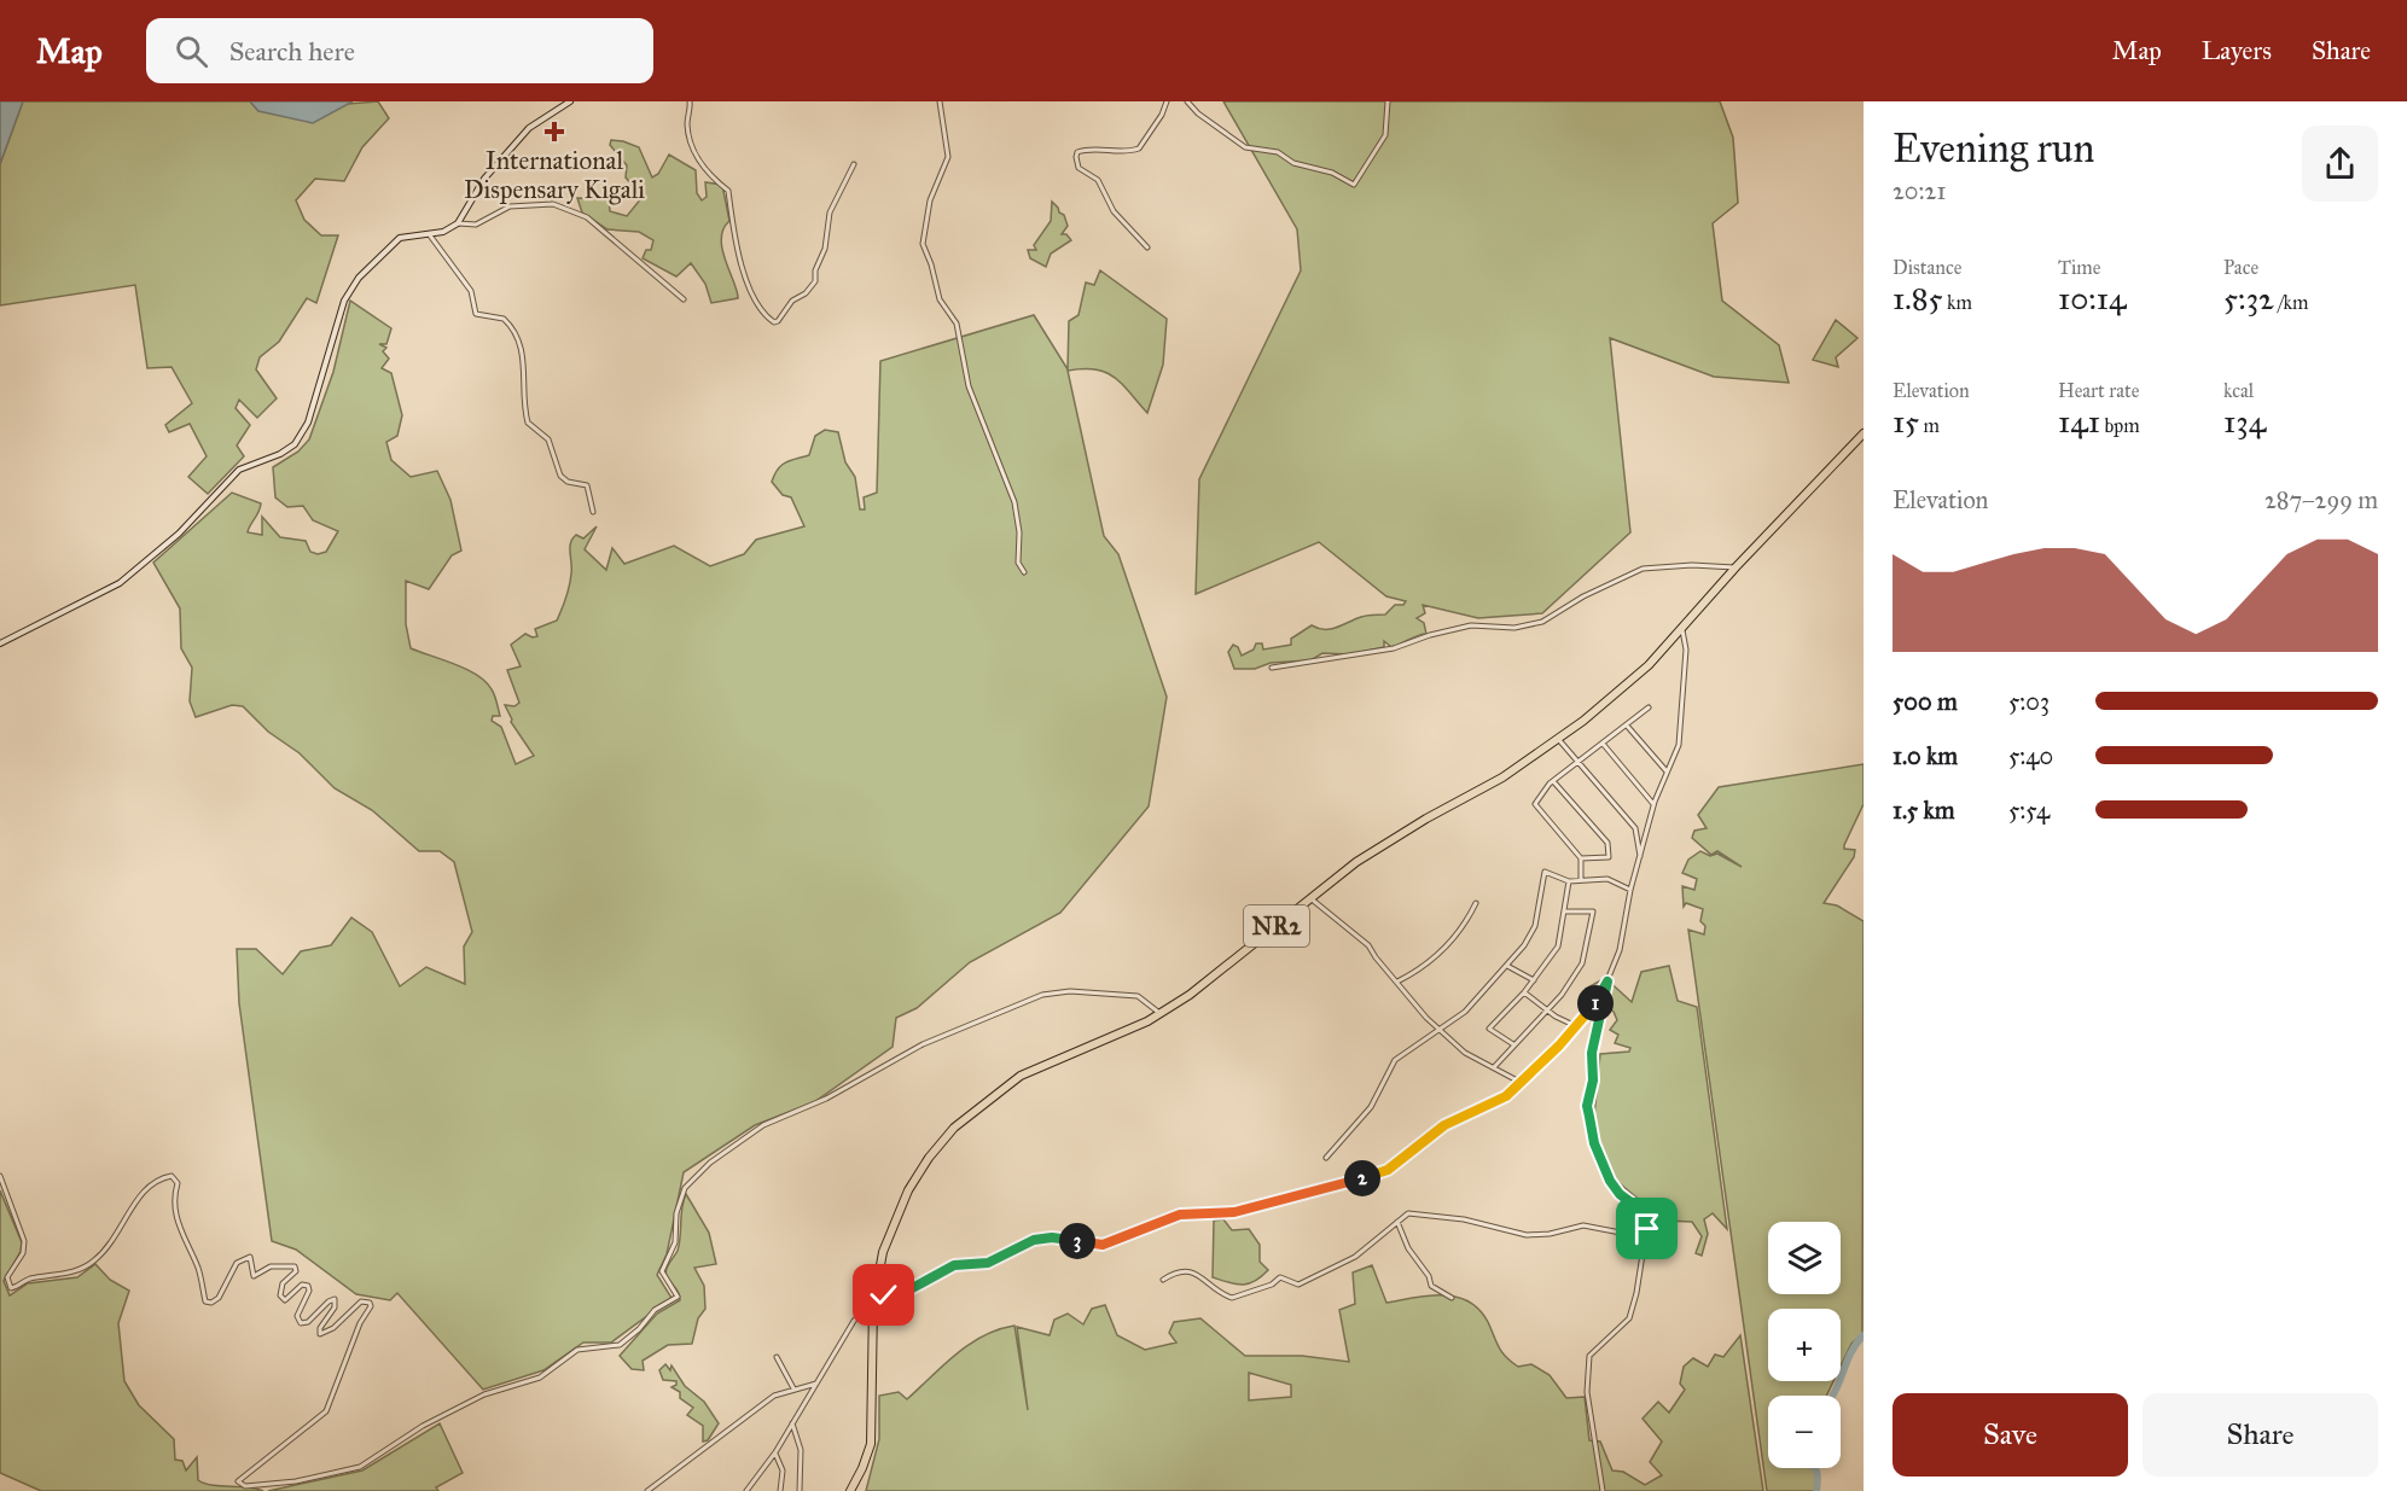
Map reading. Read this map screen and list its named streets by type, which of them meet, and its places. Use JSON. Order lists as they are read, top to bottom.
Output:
{
  "streets": {
    "highway": ["NR2"]
  },
  "places": {
    "health": ["International Dispensary Kigali"]
  },
  "page": {
    "header": "Map",
    "search": "Search here",
    "nav": ["Map", "Layers", "Share"],
    "heading": ["Evening run", "20:21"],
    "stats": [
      ["Distance", "1.85 km"],
      ["Time", "10:14"],
      ["Pace", "5:32 /km"],
      ["Elevation", "15 m"],
      ["Heart rate", "141 bpm"],
      ["kcal", "134"]
    ],
    "chart": ["Elevation", "287–299 m"],
    "list": [
      {
        "name": "500 m",
        "note": "5:03"
      },
      {
        "name": "1.0 km",
        "note": "5:40"
      },
      {
        "name": "1.5 km",
        "note": "5:54"
      }
    ],
    "pins": ["1", "2", "3"],
    "map_buttons": ["+", "−"],
    "buttons": ["Save", "Share"]
  }
}
